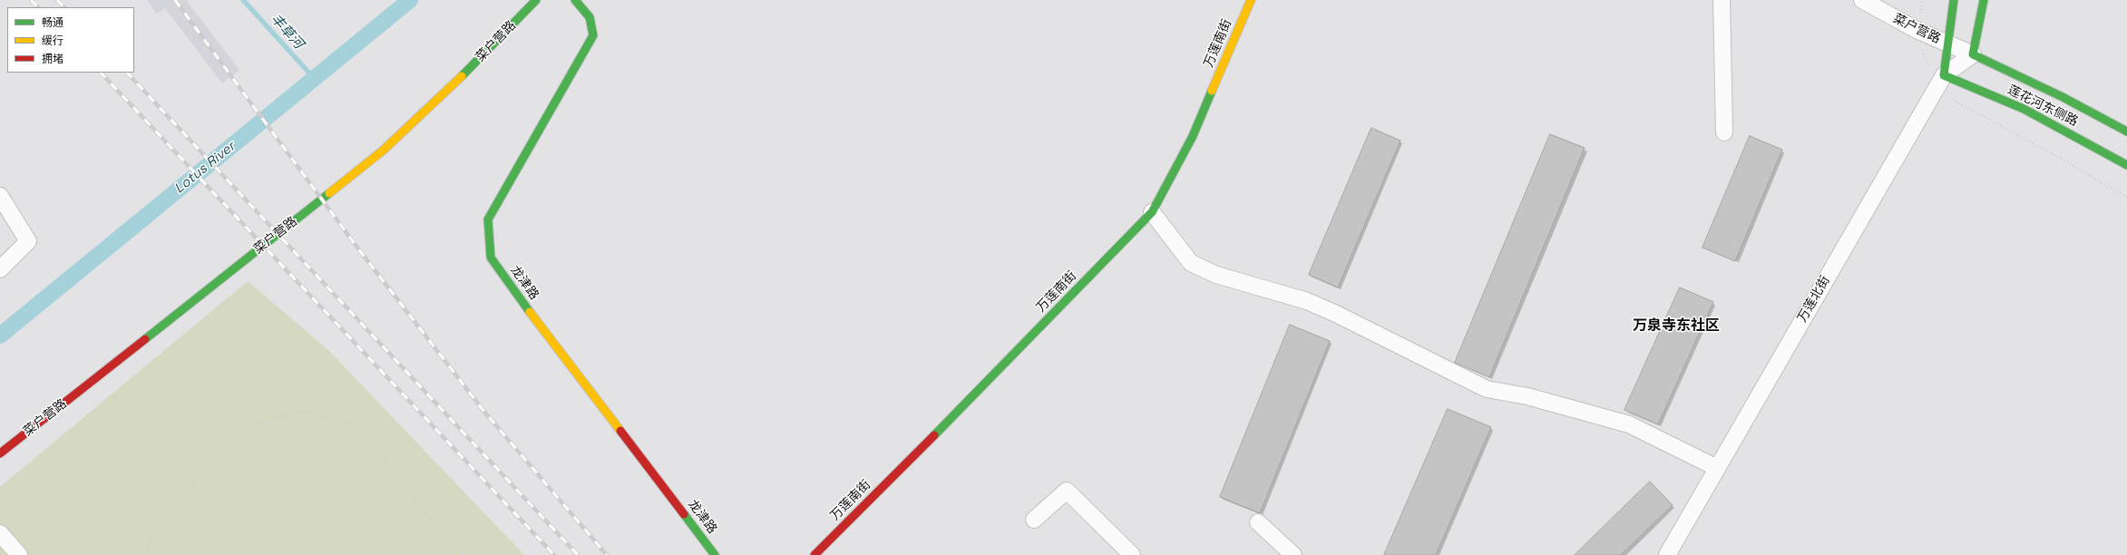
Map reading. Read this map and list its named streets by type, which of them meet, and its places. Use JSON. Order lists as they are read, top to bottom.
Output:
{
  "streets": {
    "street": [
      "菜户营路",
      "万莲南街",
      "莲花河东侧路",
      "龙津路",
      "万莲北街"
    ]
  },
  "crossings": [
    ["菜户营路", "莲花河东侧路"],
    ["菜户营路", "万莲北街"],
    ["莲花河东侧路", "万莲北街"]
  ],
  "districts": ["万泉寺东社区"],
  "water": ["丰草河", "Lotus River"],
  "legend": ["畅通", "缓行", "拥堵"]
}
